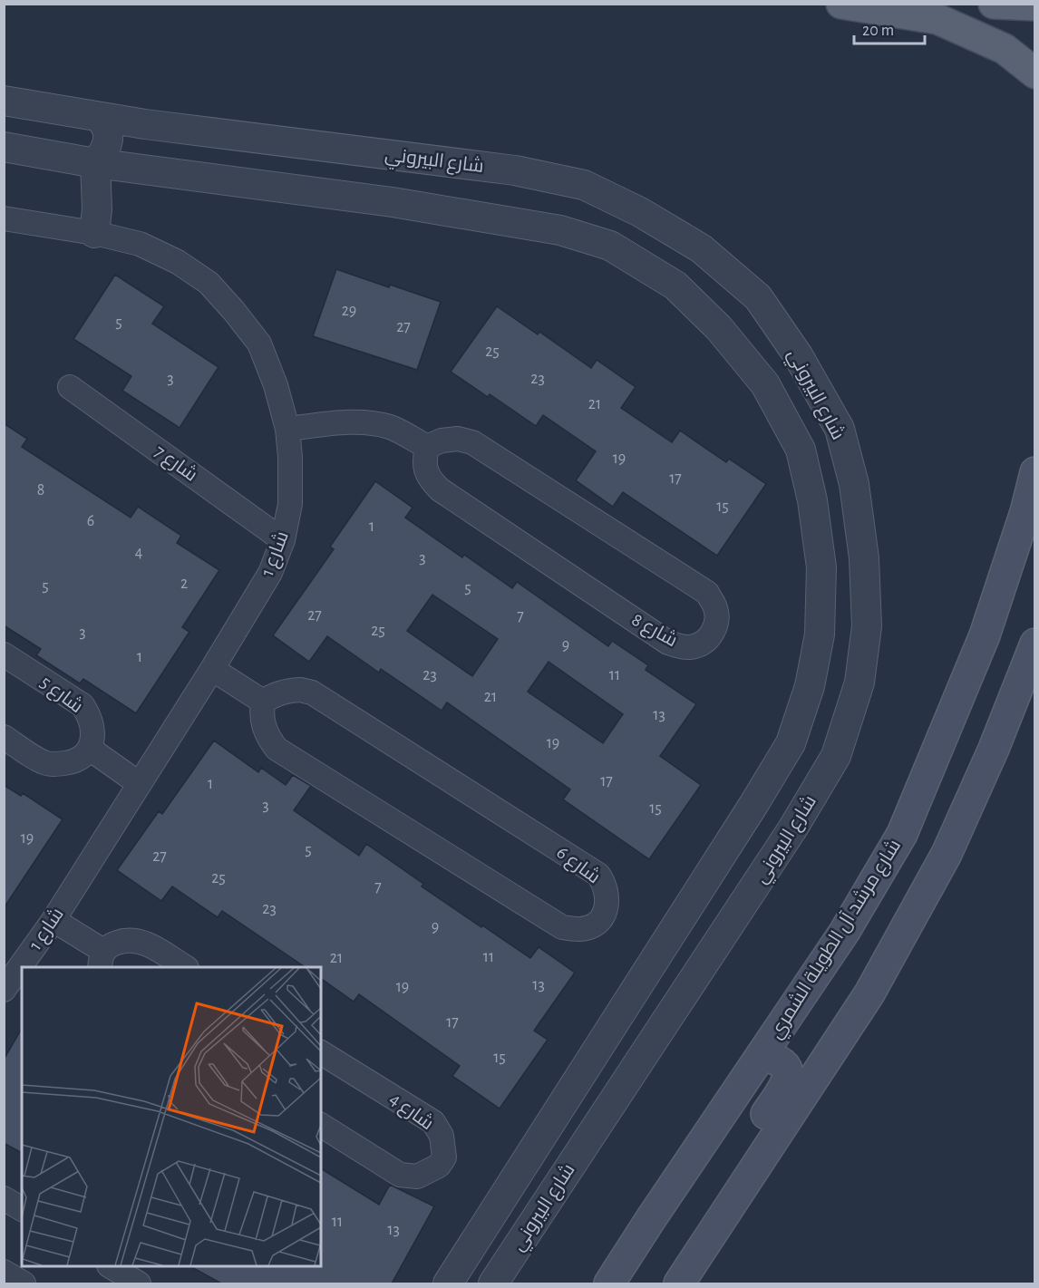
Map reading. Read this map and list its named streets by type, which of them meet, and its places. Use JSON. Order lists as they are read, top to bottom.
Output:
{
  "streets": {
    "main road": ["شارع مرشد آل الطويلة الشمري"],
    "street": [
      "شارع البيروني",
      "شارع 7",
      "شارع 1",
      "شارع 8",
      "شارع 5",
      "شارع 6",
      "شارع 4"
    ]
  },
  "crossings": [
    ["شارع 7", "شارع 1"]
  ],
  "house_numbers": [
    "29",
    "5",
    "27",
    "25",
    "3",
    "23",
    "21",
    "19",
    "17",
    "8",
    "15",
    "6",
    "1",
    "4",
    "3",
    "2",
    "5",
    "5",
    "27",
    "7",
    "25",
    "3",
    "9",
    "1",
    "23",
    "11",
    "21",
    "13",
    "19",
    "17",
    "1",
    "3",
    "15",
    "19",
    "5",
    "27",
    "25",
    "7",
    "23",
    "9",
    "11",
    "21",
    "13",
    "19",
    "17",
    "15",
    "11",
    "13"
  ],
  "scale_bar": "20 m"
}
